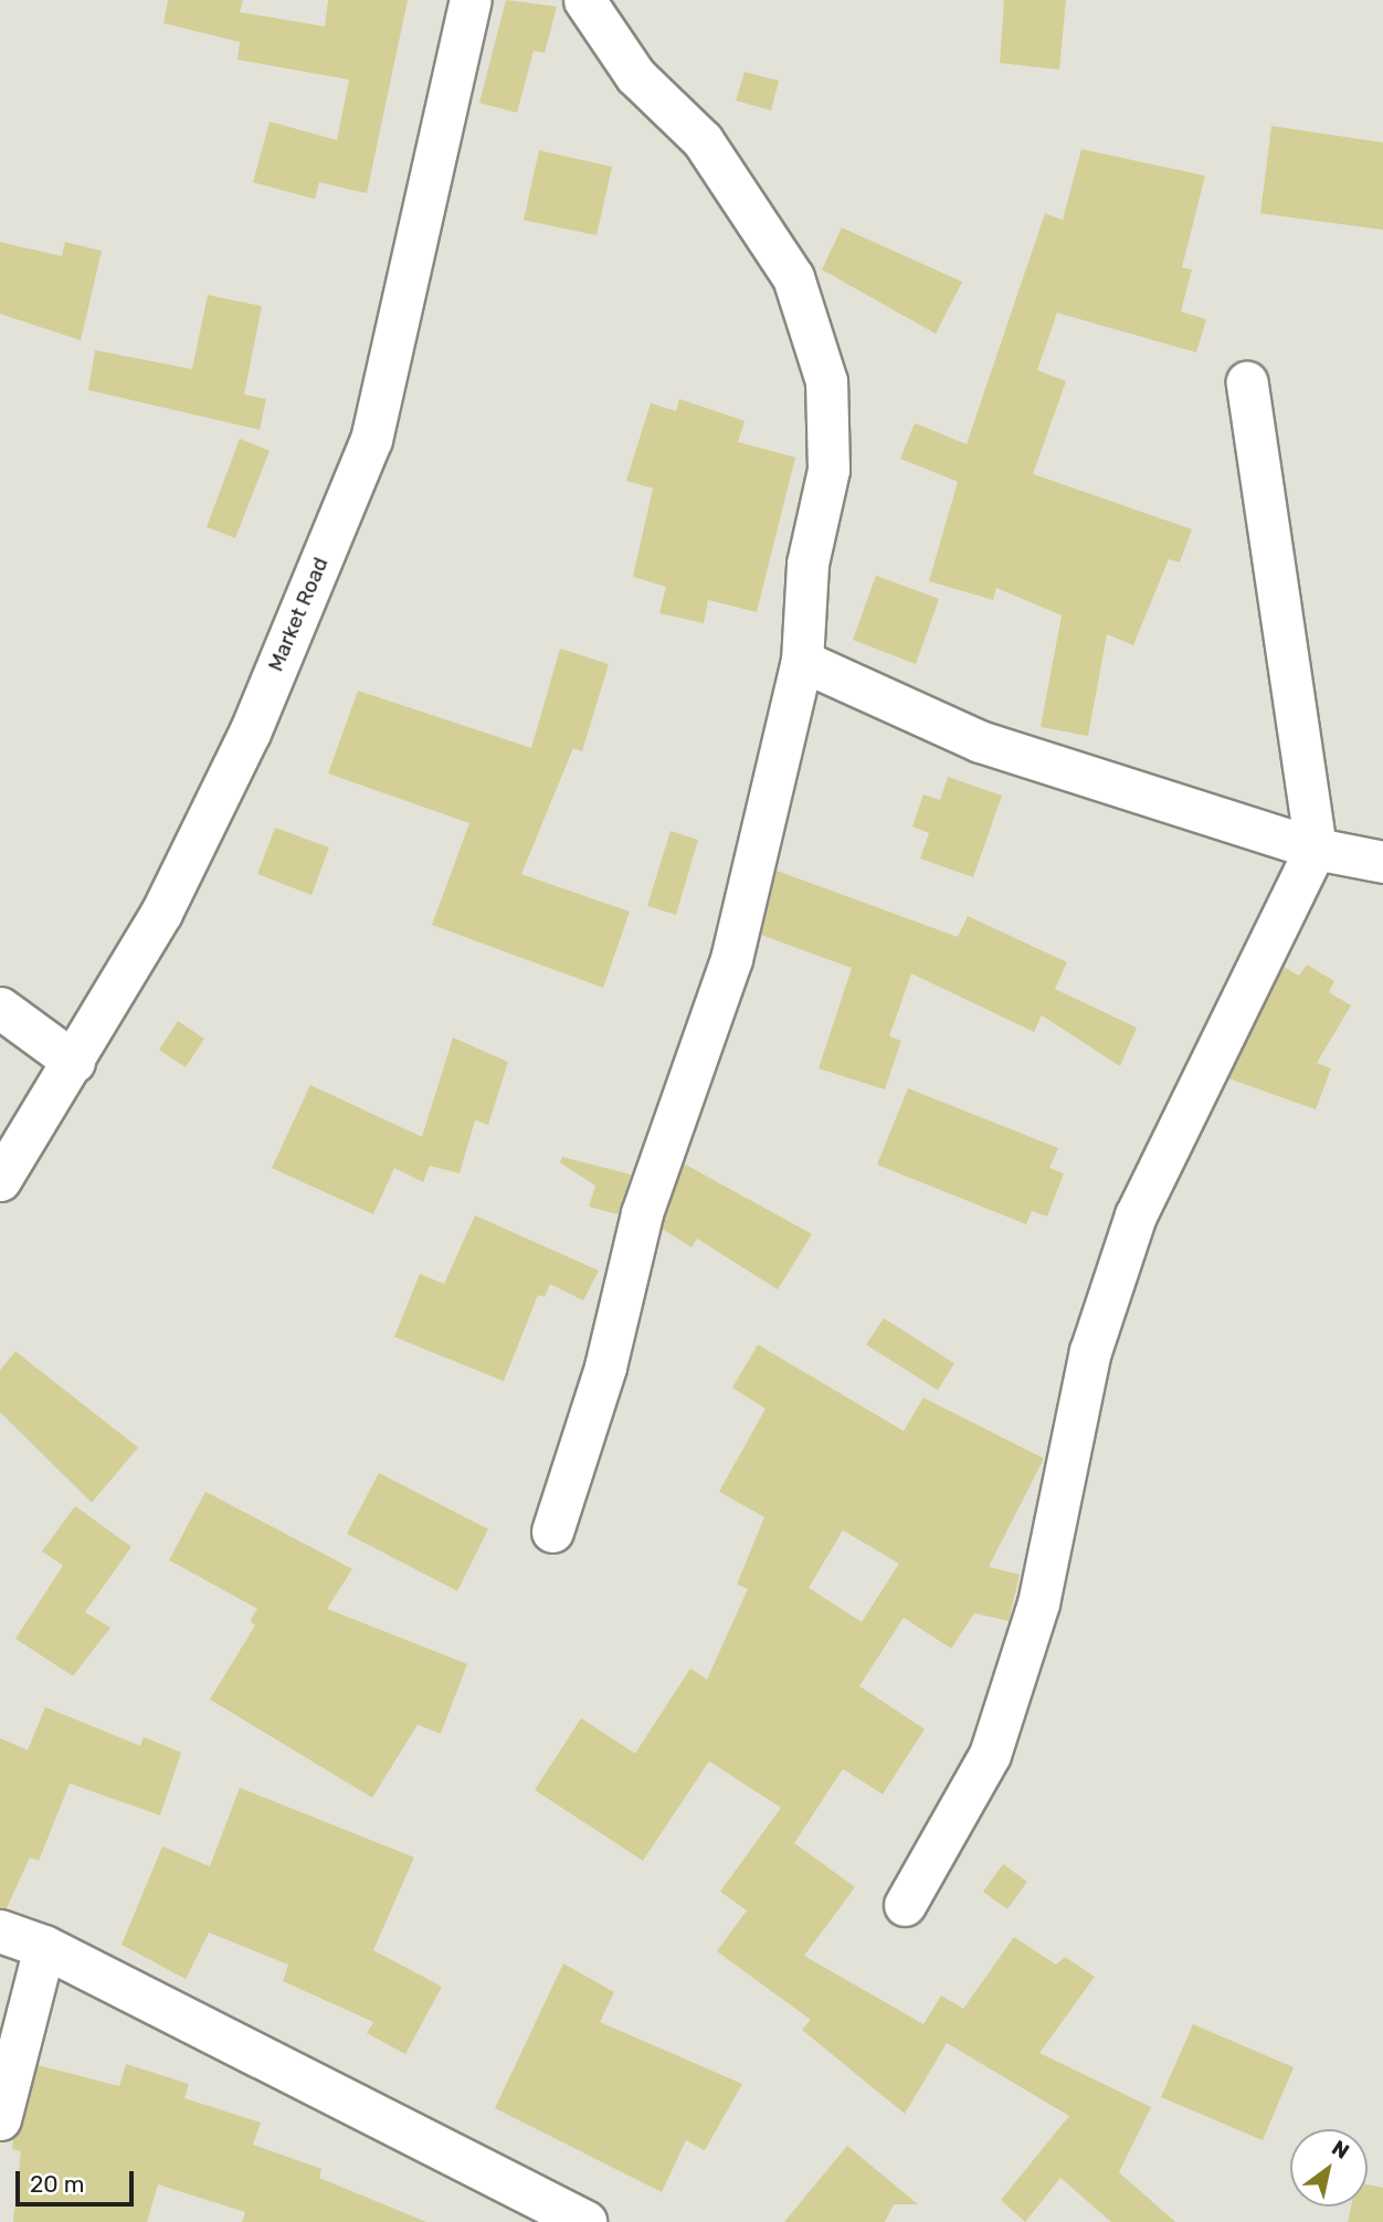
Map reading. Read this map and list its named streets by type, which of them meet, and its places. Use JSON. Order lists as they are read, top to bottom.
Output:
{
  "streets": {
    "street": ["Market Road"]
  },
  "scale_bar": "20 m",
  "north": "top right"
}
